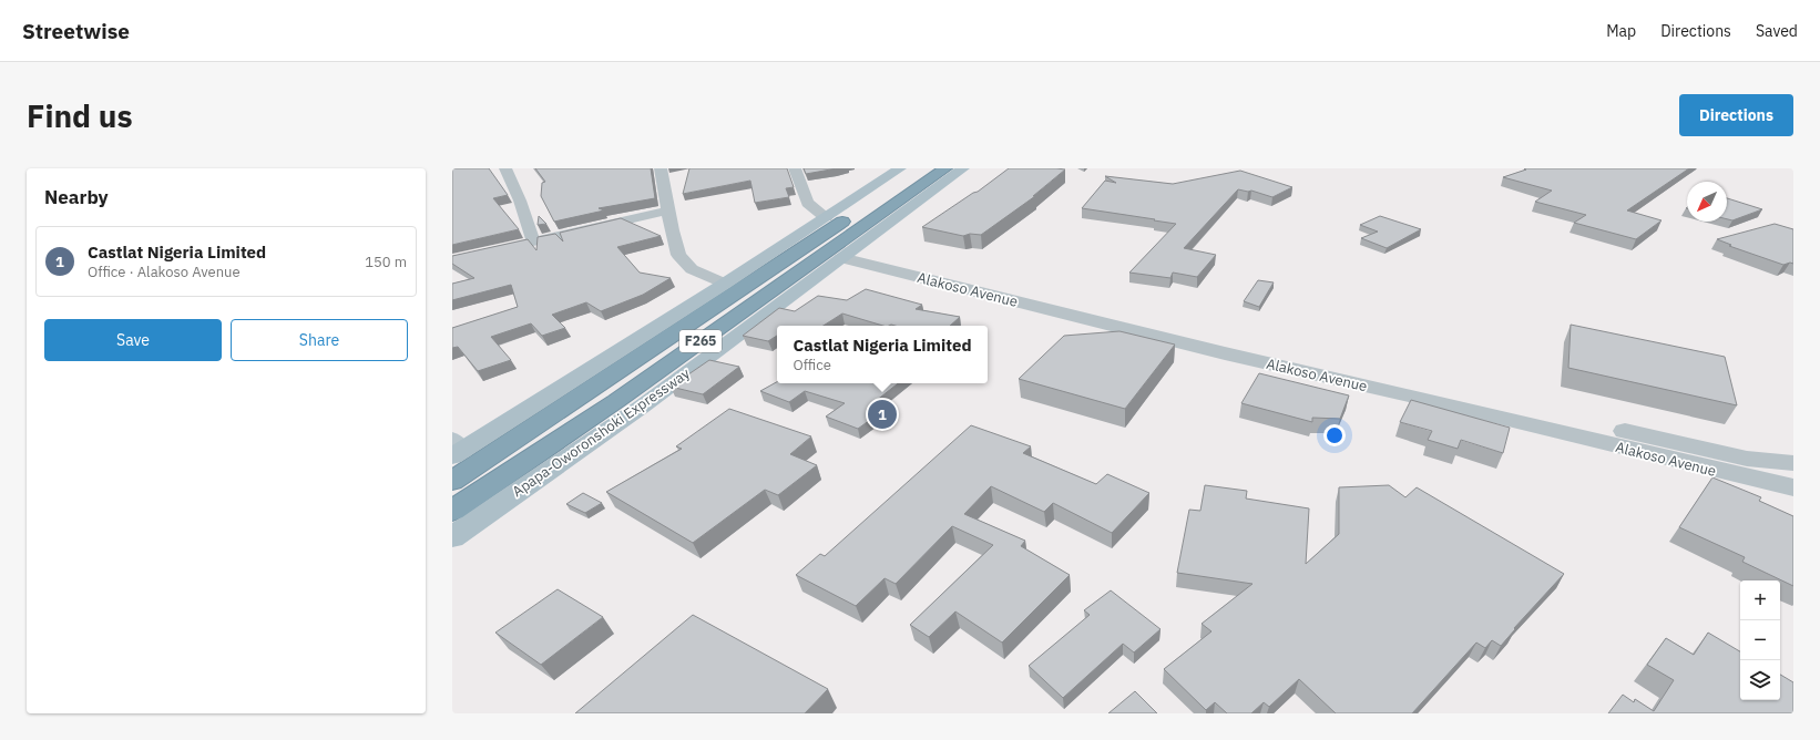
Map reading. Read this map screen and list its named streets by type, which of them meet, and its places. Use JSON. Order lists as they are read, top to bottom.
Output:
{
  "streets": {
    "highway": ["F265", "Apapa-Oworonshoki Expressway"],
    "street": ["Alakoso Avenue"]
  },
  "crossings": [
    ["Alakoso Avenue", "Apapa-Oworonshoki Expressway"]
  ],
  "north": "bottom left",
  "page": {
    "header": "Streetwise",
    "nav": ["Map", "Directions", "Saved"],
    "buttons": [
      "Directions",
      ["Save", "Share"]
    ],
    "title": "Find us",
    "heading": "Nearby",
    "list": [
      {
        "mark": "1",
        "name": "Castlat Nigeria Limited",
        "note": "Office · Alakoso Avenue",
        "value": "150 m"
      }
    ],
    "popup": ["Castlat Nigeria Limited", "Office"],
    "pins": "1",
    "map_buttons": ["+", "−"]
  }
}
